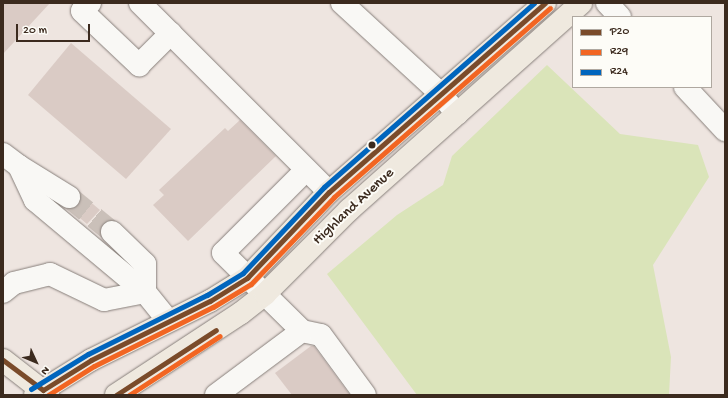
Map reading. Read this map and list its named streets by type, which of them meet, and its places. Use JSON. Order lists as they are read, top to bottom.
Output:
{
  "streets": {
    "main road": ["Highland Avenue"]
  },
  "lines": ["transit line P20", "transit line R24", "transit line R29"],
  "legend": ["P20", "R29", "R24"],
  "scale_bar": "20 m",
  "north": "bottom right"
}
